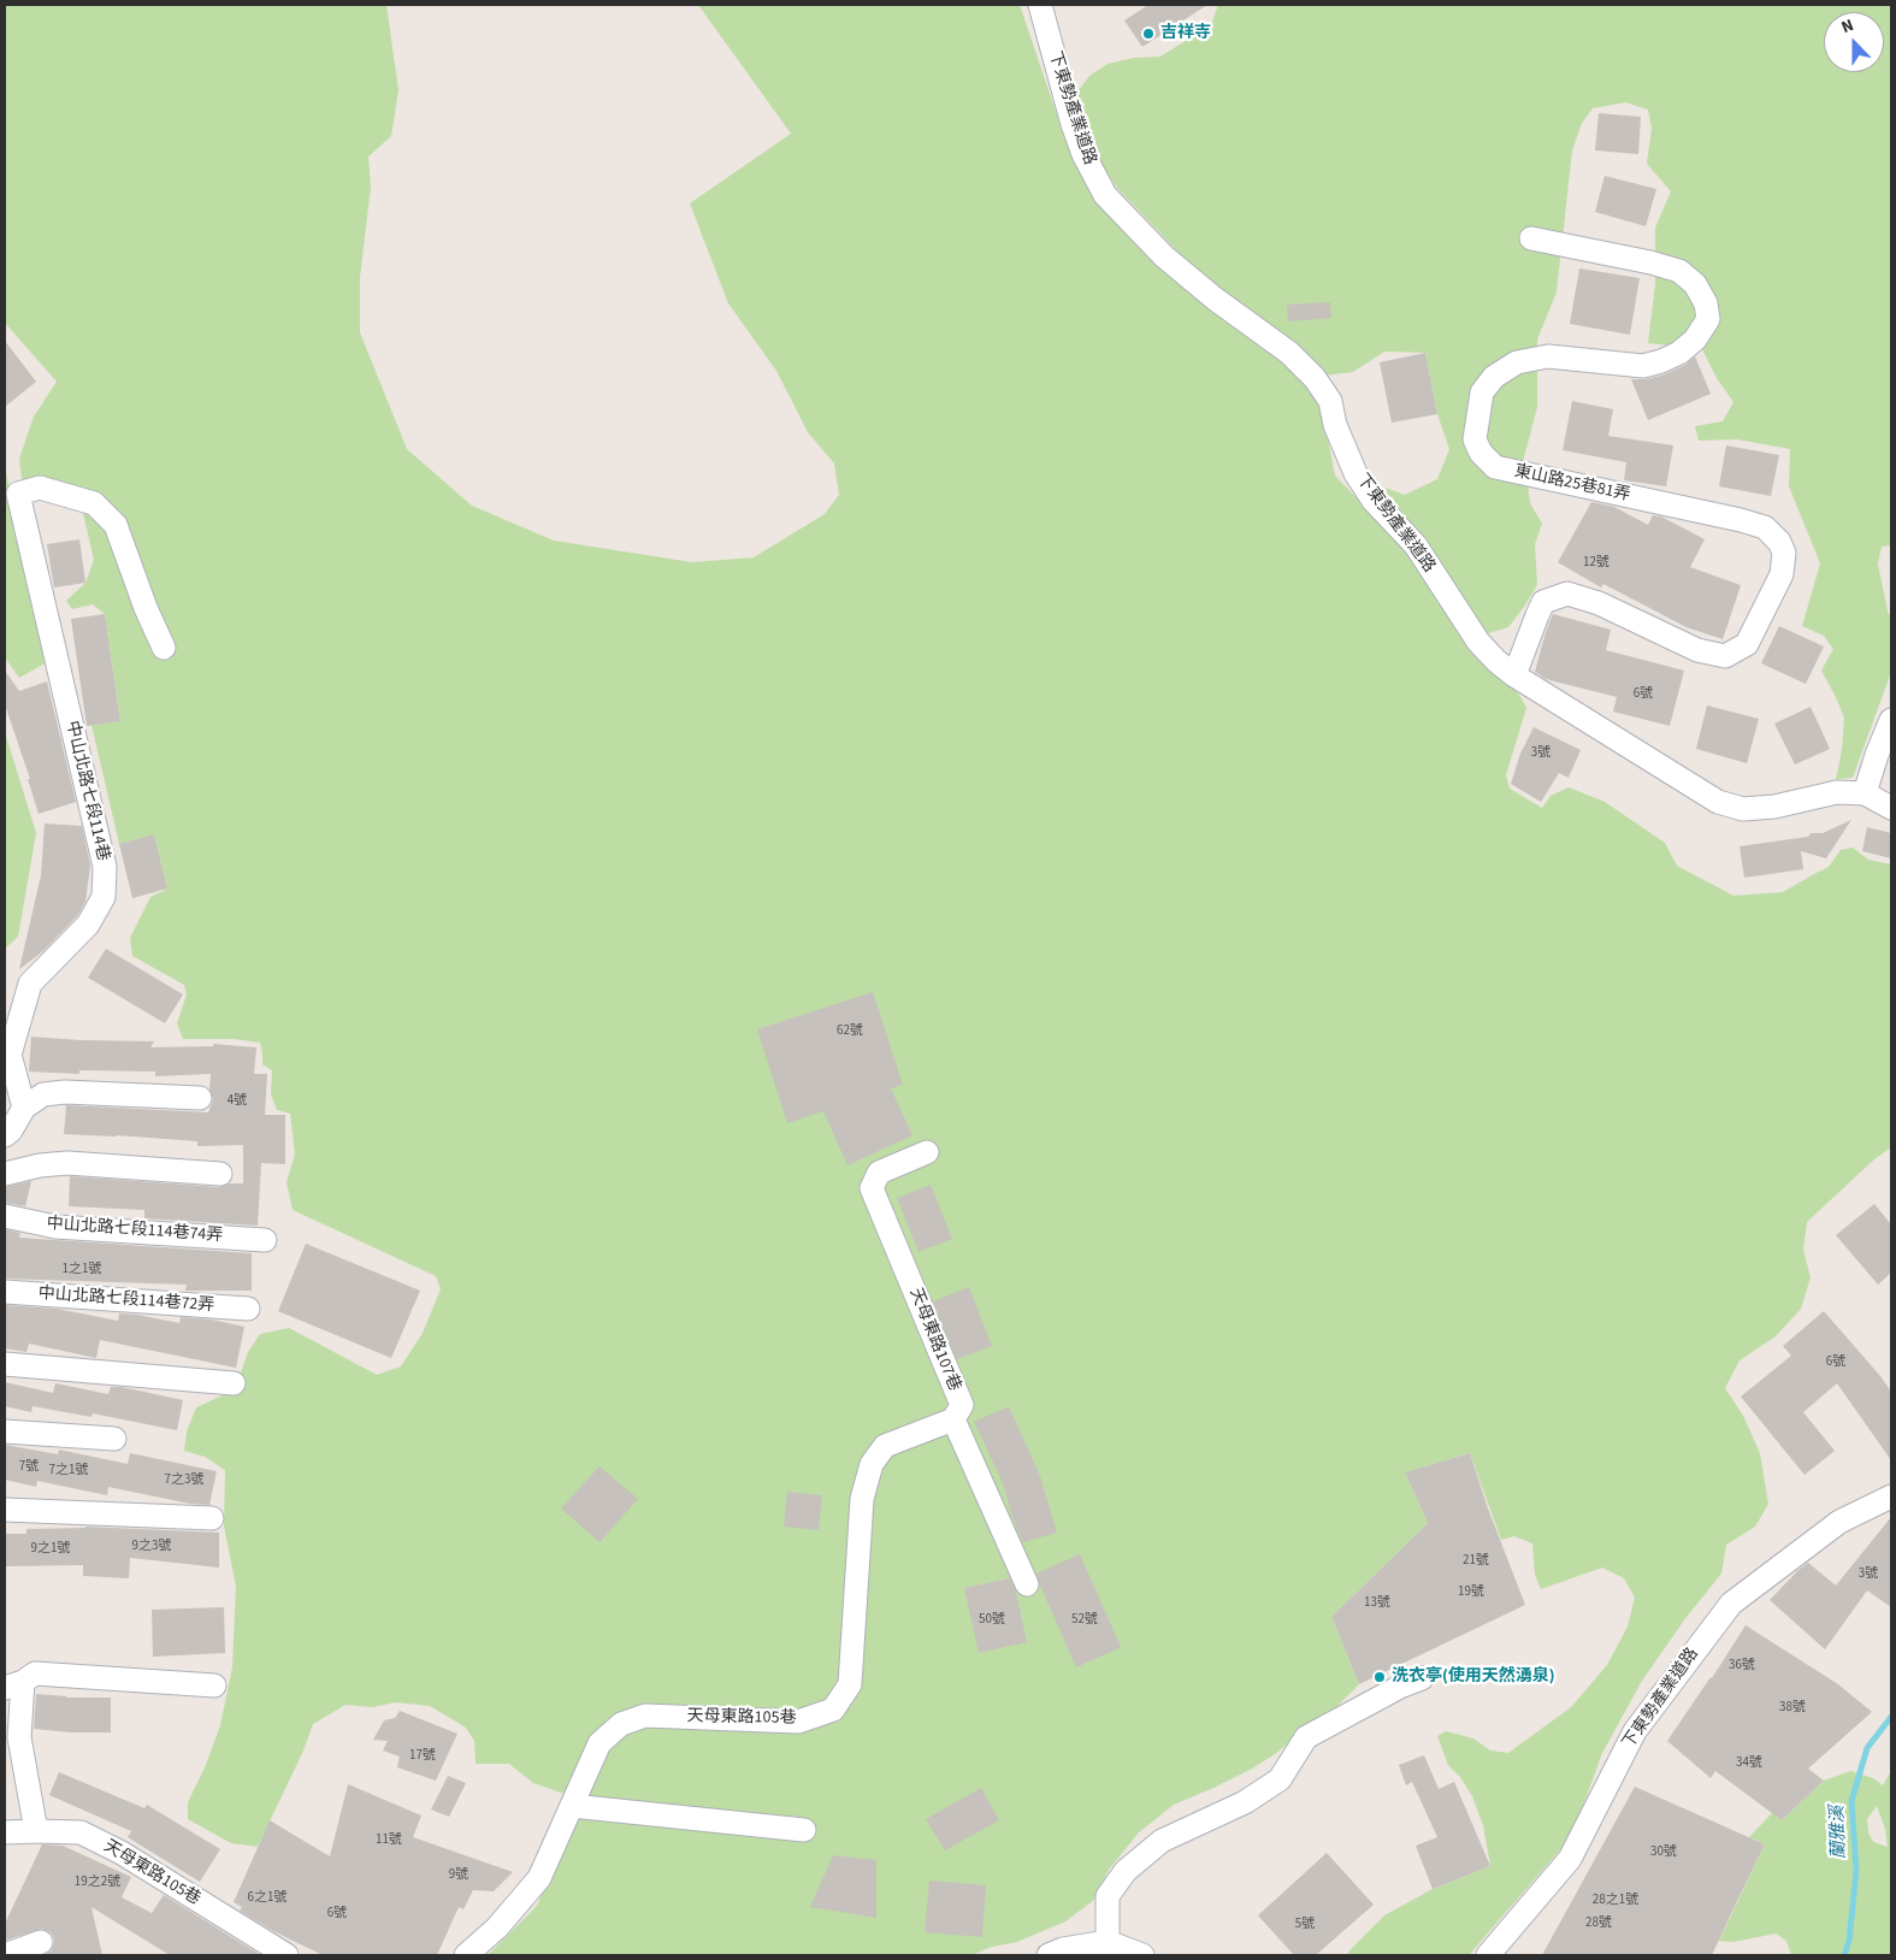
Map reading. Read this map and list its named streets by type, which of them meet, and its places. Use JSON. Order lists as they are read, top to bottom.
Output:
{
  "streets": {
    "street": [
      "下東勢產業道路",
      "東山路25巷81弄",
      "中山北路七段114巷",
      "中山北路七段114巷74弄",
      "中山北路七段114巷72弄",
      "天母東路107巷",
      "天母東路105巷"
    ]
  },
  "crossings": [
    ["下東勢產業道路", "東山路25巷81弄"],
    ["天母東路107巷", "天母東路105巷"]
  ],
  "water": ["蘭雅溪"],
  "places": ["吉祥寺", "洗衣亭(使用天然湧泉)"],
  "house_numbers": [
    "12號",
    "6號",
    "3號",
    "62號",
    "4號",
    "1之1號",
    "6號",
    "7號",
    "7之1號",
    "7之3號",
    "9之3號",
    "9之1號",
    "21號",
    "3號",
    "19號",
    "13號",
    "50號",
    "52號",
    "36號",
    "38號",
    "17號",
    "34號",
    "11號",
    "30號",
    "9號",
    "19之2號",
    "6之1號",
    "28之1號",
    "6號",
    "28號",
    "5號"
  ],
  "north": "top"
}
